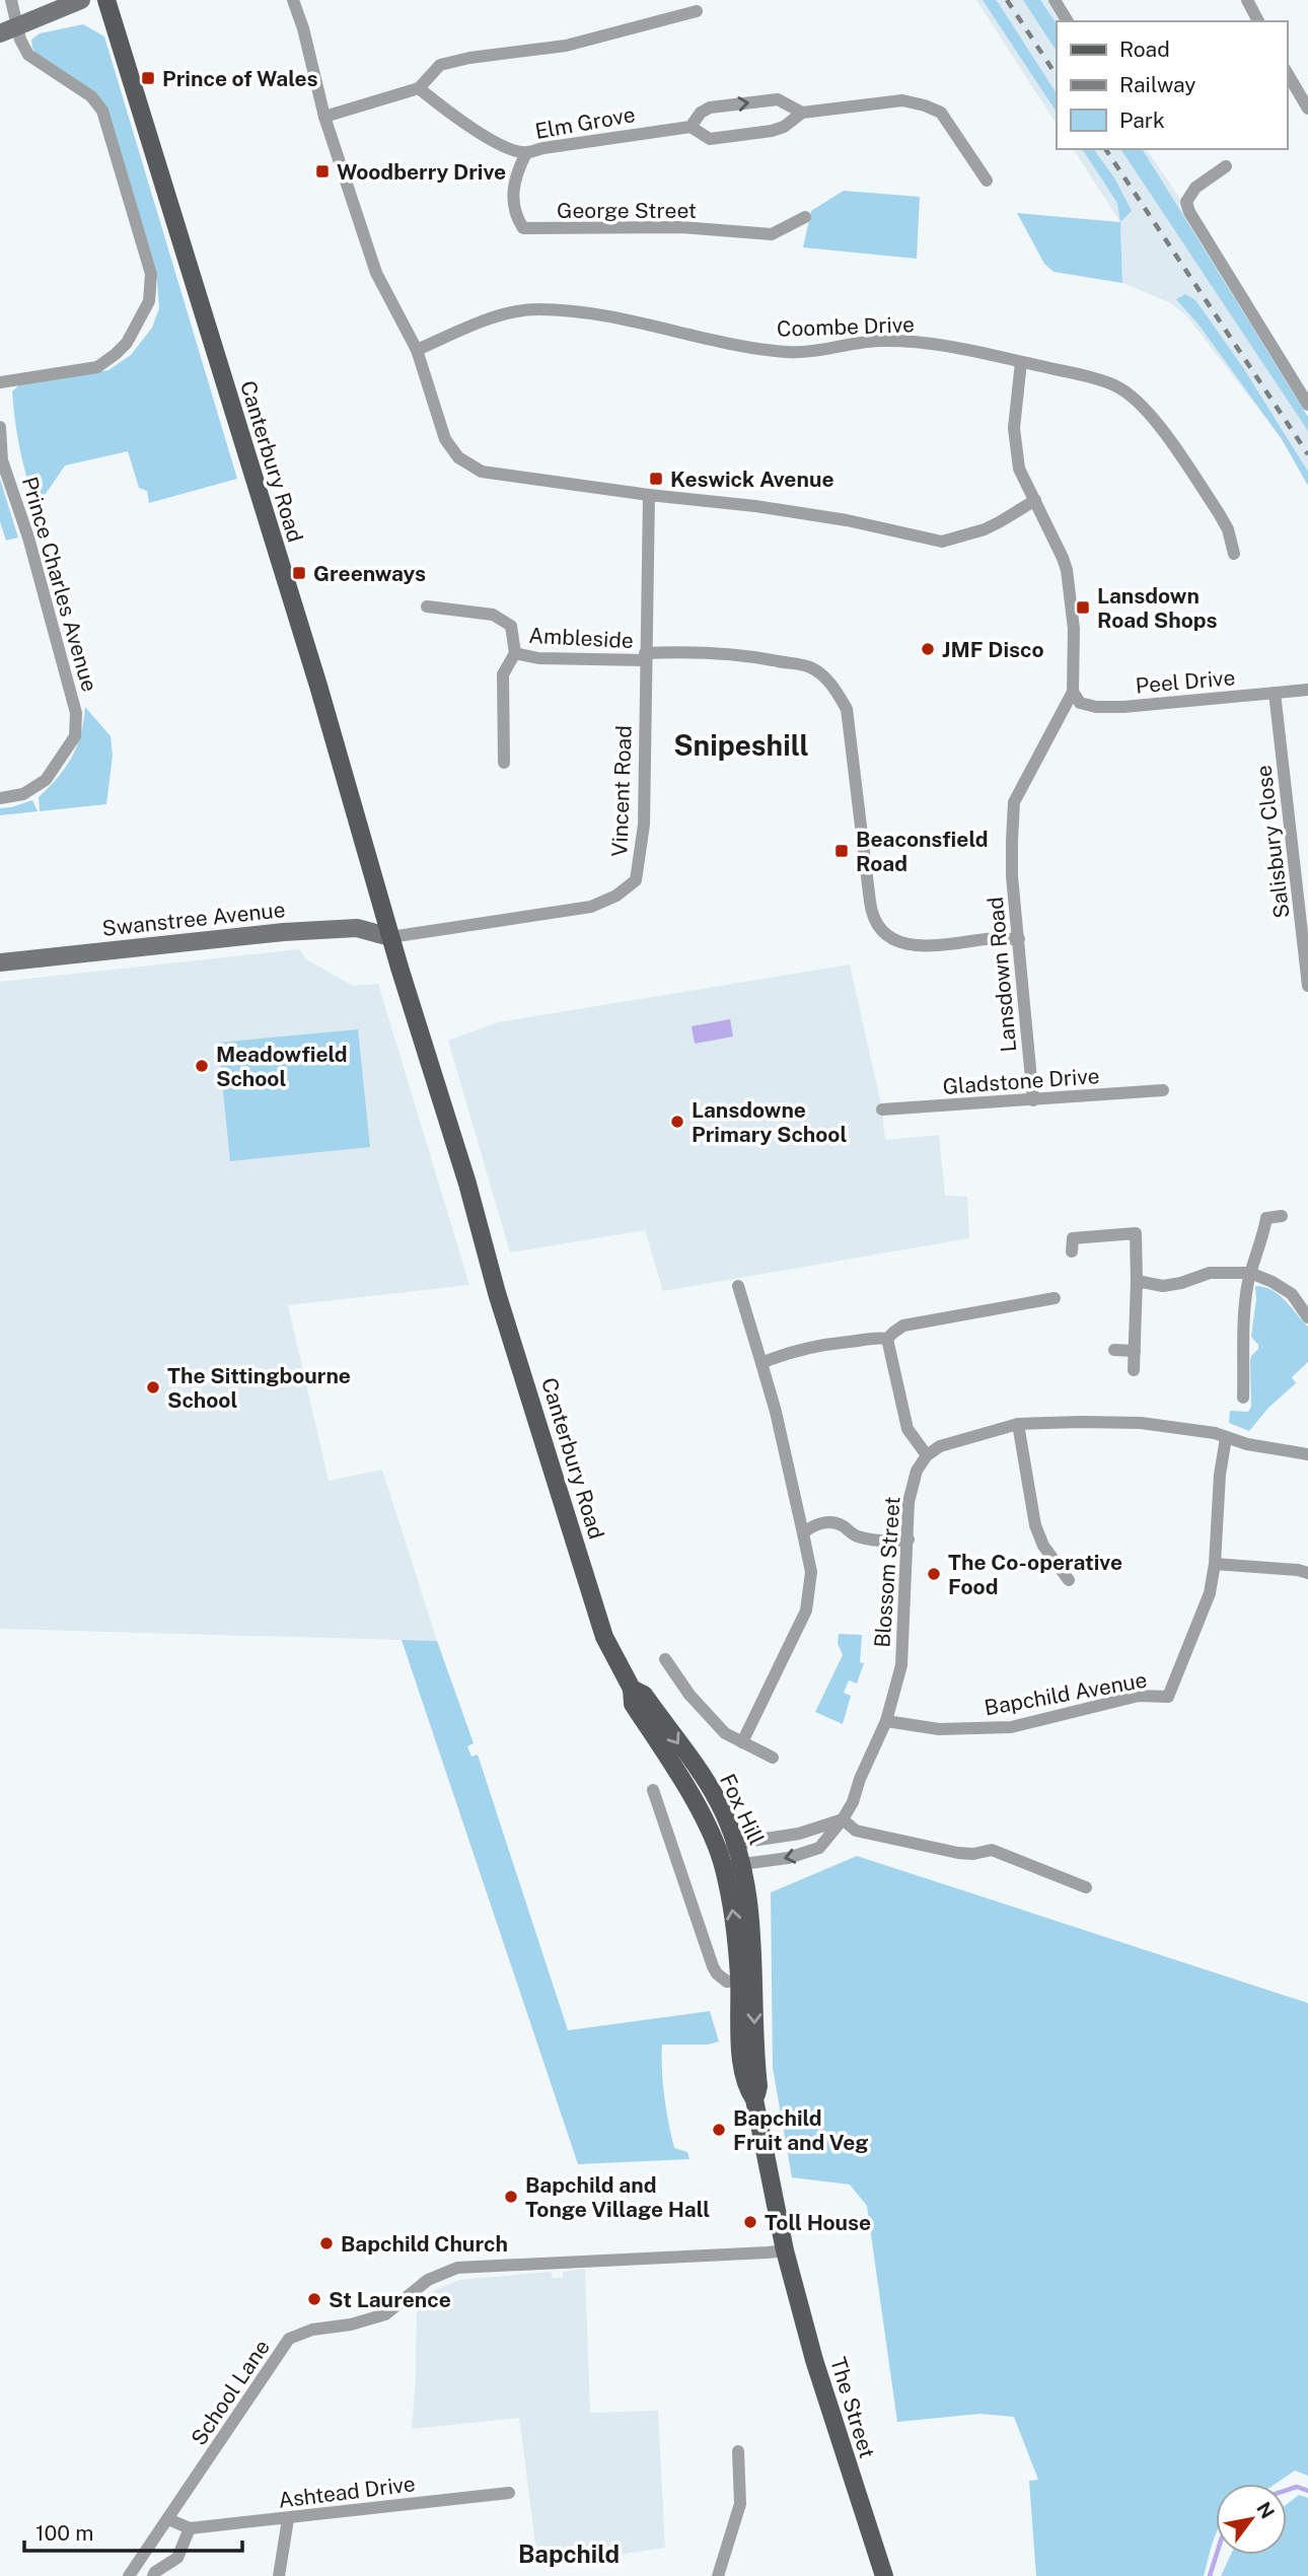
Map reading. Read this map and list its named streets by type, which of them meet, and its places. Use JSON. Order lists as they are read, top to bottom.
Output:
{
  "streets": {
    "main road": ["Canterbury Road", "Fox Hill", "The Street"],
    "street": [
      "Elm Grove",
      "George Street",
      "Coombe Drive",
      "Prince Charles Avenue",
      "Ambleside",
      "Peel Drive",
      "Vincent Road",
      "Salisbury Close",
      "Swanstree Avenue",
      "Lansdown Road",
      "Gladstone Drive",
      "Blossom Street",
      "Bapchild Avenue",
      "School Lane",
      "Ashtead Drive"
    ]
  },
  "crossings": [
    ["Elm Grove", "George Street"],
    ["Coombe Drive", "Lansdown Road"],
    ["Canterbury Road", "Vincent Road"],
    ["Canterbury Road", "Swanstree Avenue"],
    ["Canterbury Road", "Fox Hill"],
    ["Ambleside", "Vincent Road"],
    ["Peel Drive", "Salisbury Close"],
    ["Peel Drive", "Lansdown Road"],
    ["Vincent Road", "Swanstree Avenue"],
    ["Lansdown Road", "Gladstone Drive"],
    ["Blossom Street", "Bapchild Avenue"],
    ["Blossom Street", "Fox Hill"],
    ["Fox Hill", "School Lane"],
    ["Fox Hill", "The Street"],
    ["School Lane", "The Street"],
    ["School Lane", "Ashtead Drive"]
  ],
  "districts": ["Snipeshill", "Bapchild"],
  "places": {
    "transit": [
      "Prince of Wales",
      "Woodberry Drive",
      "Keswick Avenue",
      "Greenways",
      "Lansdown Road Shops",
      "Beaconsfield Road"
    ],
    "other": [
      "JMF Disco",
      "Meadowfield School",
      "Lansdowne Primary School",
      "The Sittingbourne School",
      "The Co-operative Food",
      "Bapchild Fruit and Veg",
      "Bapchild and Tonge Village Hall",
      "Toll House",
      "Bapchild Church",
      "St Laurence"
    ]
  },
  "legend": ["Road", "Railway", "Park"],
  "scale_bar": "100 m",
  "north": "top right"
}
